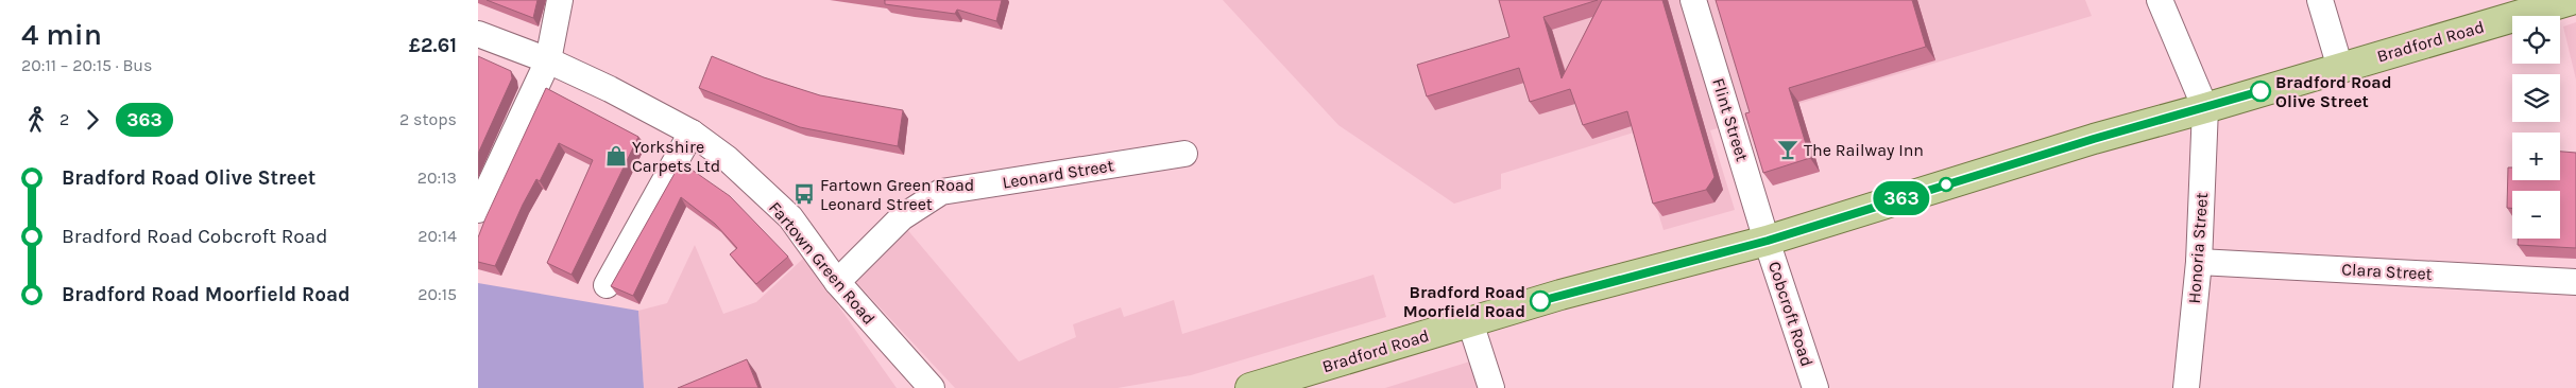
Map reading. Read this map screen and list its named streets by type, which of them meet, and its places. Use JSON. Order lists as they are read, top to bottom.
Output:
{
  "streets": {
    "main road": ["Bradford Road"],
    "street": [
      "Flint Street",
      "Leonard Street",
      "Honoria Street",
      "Fartown Green Road",
      "Clara Street",
      "Cobcroft Road"
    ]
  },
  "crossings": [
    ["Bradford Road", "Flint Street"],
    ["Bradford Road", "Honoria Street"],
    ["Bradford Road", "Cobcroft Road"],
    ["Flint Street", "Cobcroft Road"],
    ["Leonard Street", "Fartown Green Road"],
    ["Honoria Street", "Clara Street"]
  ],
  "places": {
    "other": ["Bradford Road Olive Street", "Bradford Road Moorfield Road"],
    "bar": ["The Railway Inn"],
    "shop": ["Yorkshire Carpets Ltd"],
    "bus stop": ["Fartown Green Road Leonard Street"]
  },
  "lines": ["bus line 363"],
  "page": {
    "heading": ["4 min", "20:11 – 20:15 · Bus", "£2.61"],
    "on_map": "363",
    "map_buttons": ["+", "−"],
    "legs": ["2", "363", "2 stops"],
    "list": [
      {
        "name": "Bradford Road Olive Street",
        "value": "20:13"
      },
      {
        "name": "Bradford Road Cobcroft Road",
        "value": "20:14"
      },
      {
        "name": "Bradford Road Moorfield Road",
        "value": "20:15"
      }
    ]
  }
}
